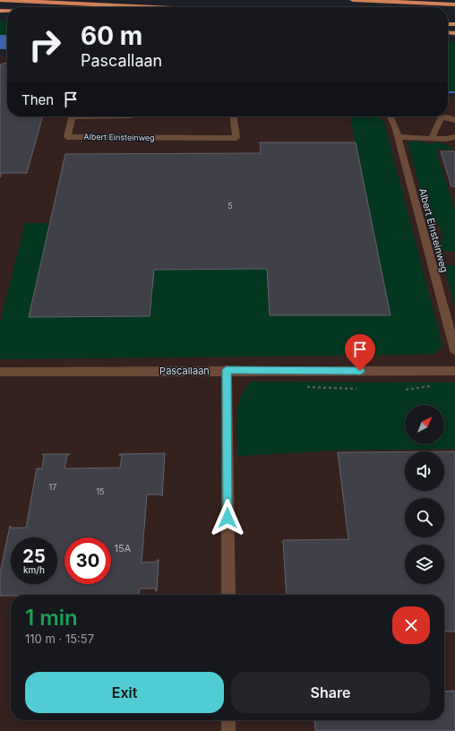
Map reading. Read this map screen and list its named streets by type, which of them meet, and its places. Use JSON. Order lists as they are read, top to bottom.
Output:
{
  "streets": {
    "street": ["Albert Einsteinweg", "Pascallaan"]
  },
  "house_numbers": [
    "5",
    "17",
    "15",
    "15A"
  ],
  "north": "top right",
  "page": {
    "turn": ["60 m", "Pascallaan"],
    "then": "Then",
    "speed": "25 km/h",
    "limit": "30",
    "heading": ["1 min", "110 m · 15:57"],
    "buttons": ["Exit", "Share"]
  }
}
